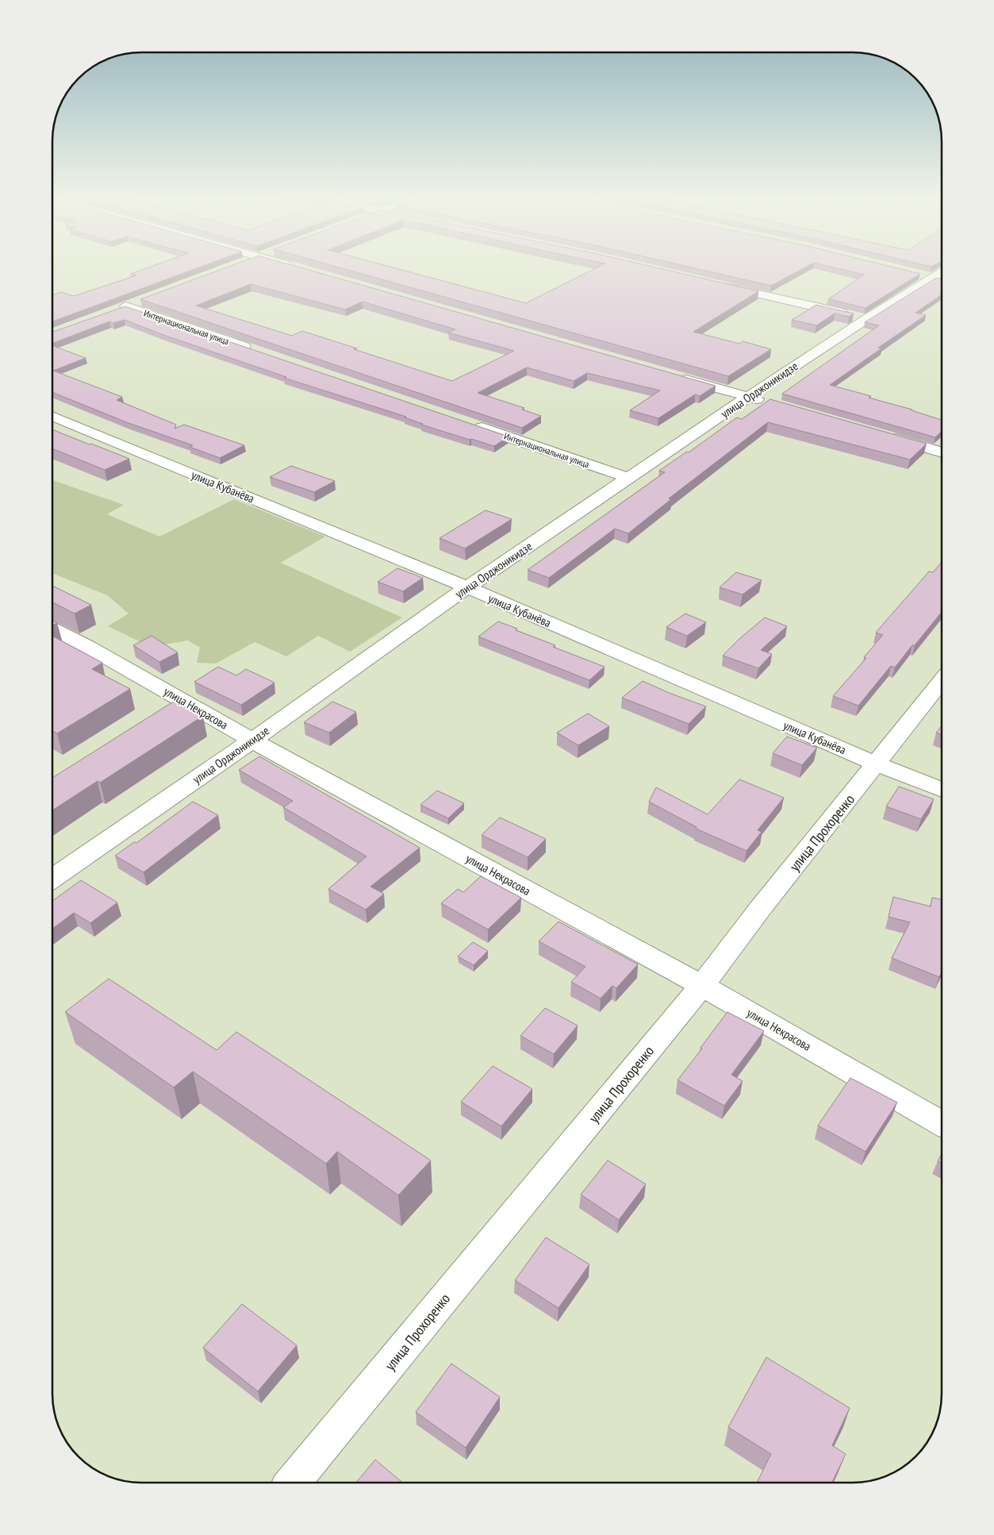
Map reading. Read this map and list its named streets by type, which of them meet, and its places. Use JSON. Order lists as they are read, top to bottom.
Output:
{
  "streets": {
    "street": [
      "Интернациональная улица",
      "улица Орджоникидзе",
      "улица Кубанёва",
      "улица Некрасова",
      "улица Прохоренко"
    ]
  },
  "crossings": [
    ["Интернациональная улица", "улица Орджоникидзе"],
    ["улица Орджоникидзе", "улица Кубанёва"],
    ["улица Орджоникидзе", "улица Некрасова"],
    ["улица Кубанёва", "улица Прохоренко"],
    ["улица Некрасова", "улица Прохоренко"]
  ]
}
